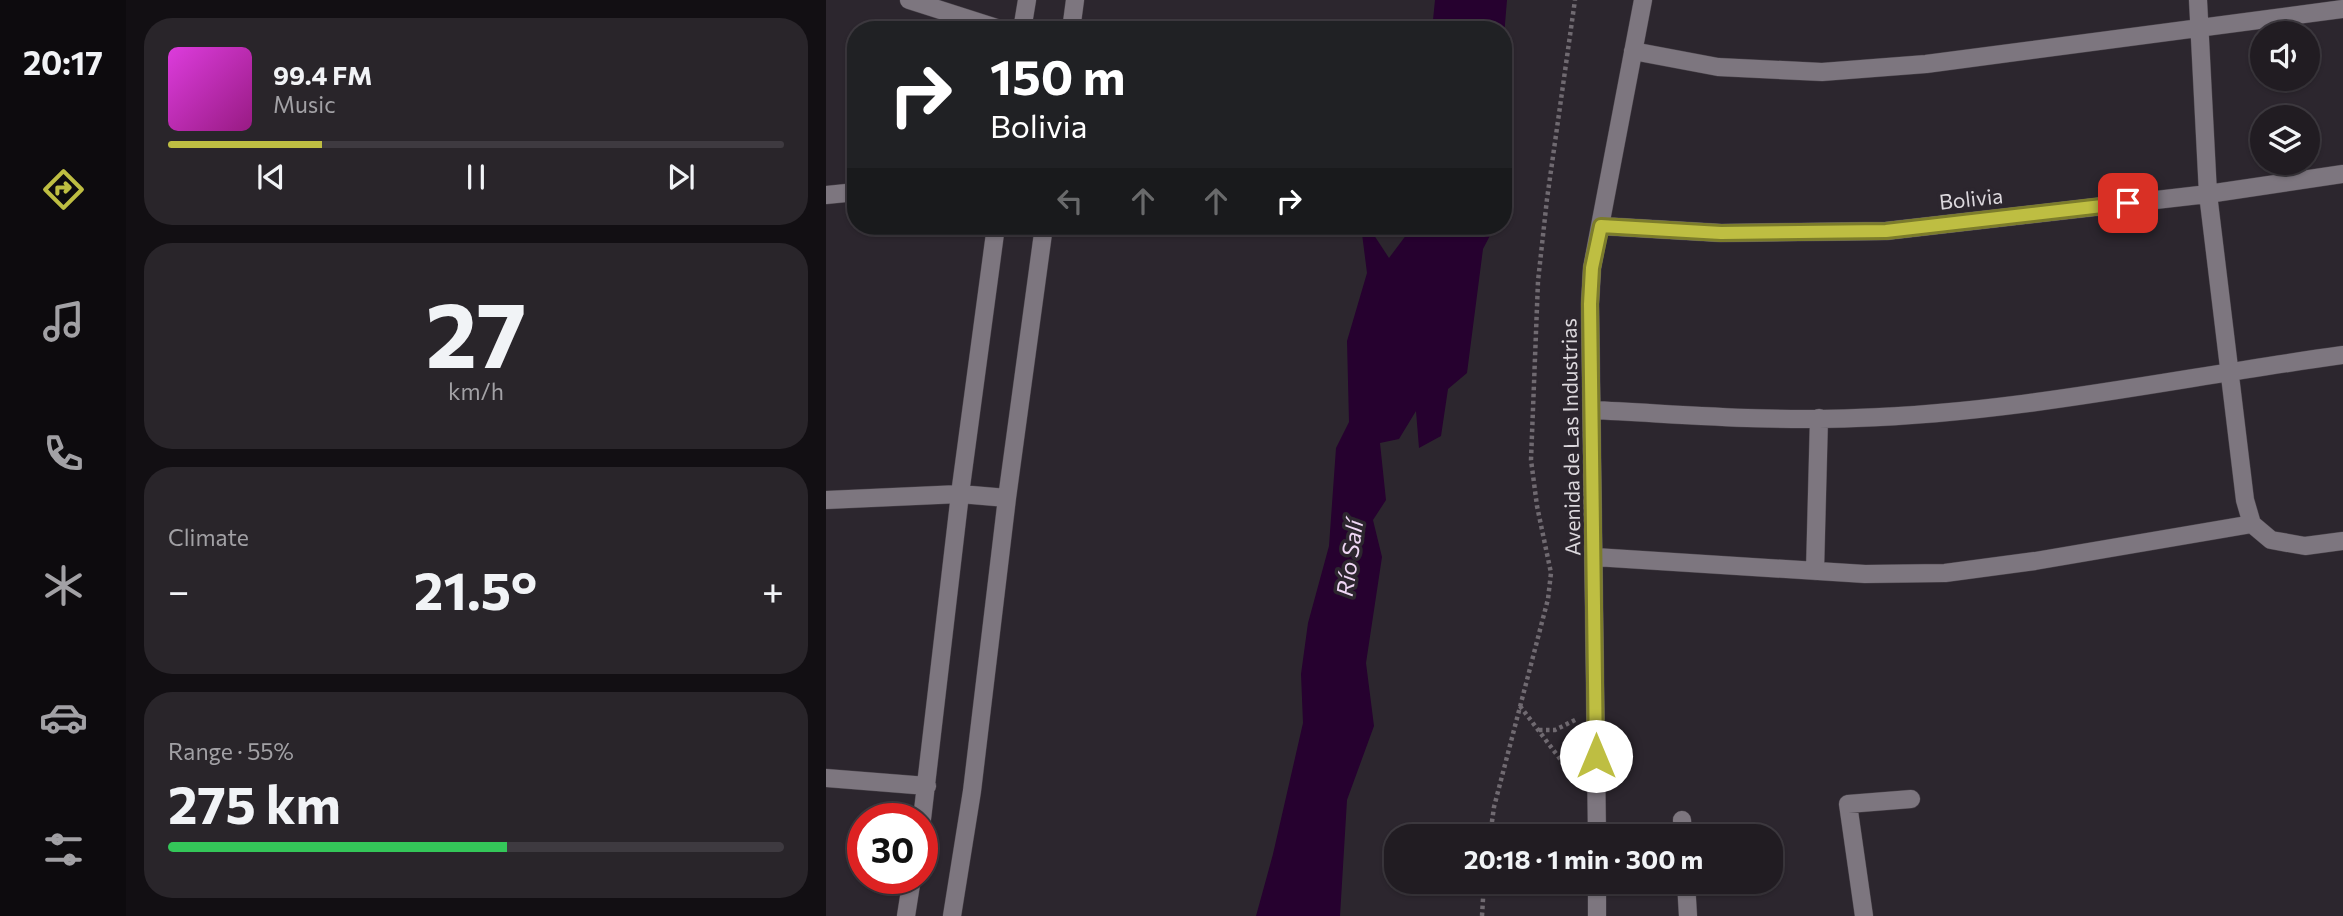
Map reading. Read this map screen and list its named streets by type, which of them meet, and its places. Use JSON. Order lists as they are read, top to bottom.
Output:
{
  "streets": {
    "street": ["Bolivia", "Avenida de Las Industrias"]
  },
  "crossings": [
    ["Bolivia", "Avenida de Las Industrias"]
  ],
  "water": ["Río Salí"],
  "page": {
    "tabs": "20:17",
    "turn": ["150 m", "Bolivia"],
    "song": ["99.4 FM", "Music"],
    "tile": [
      ["27", "km/h"],
      "Climate",
      ["Range · 55%", "275 km"]
    ],
    "heat": ["−", "21.5°", "+"],
    "limit": "30",
    "trip": "20:18 · 1 min · 300 m"
  }
}
